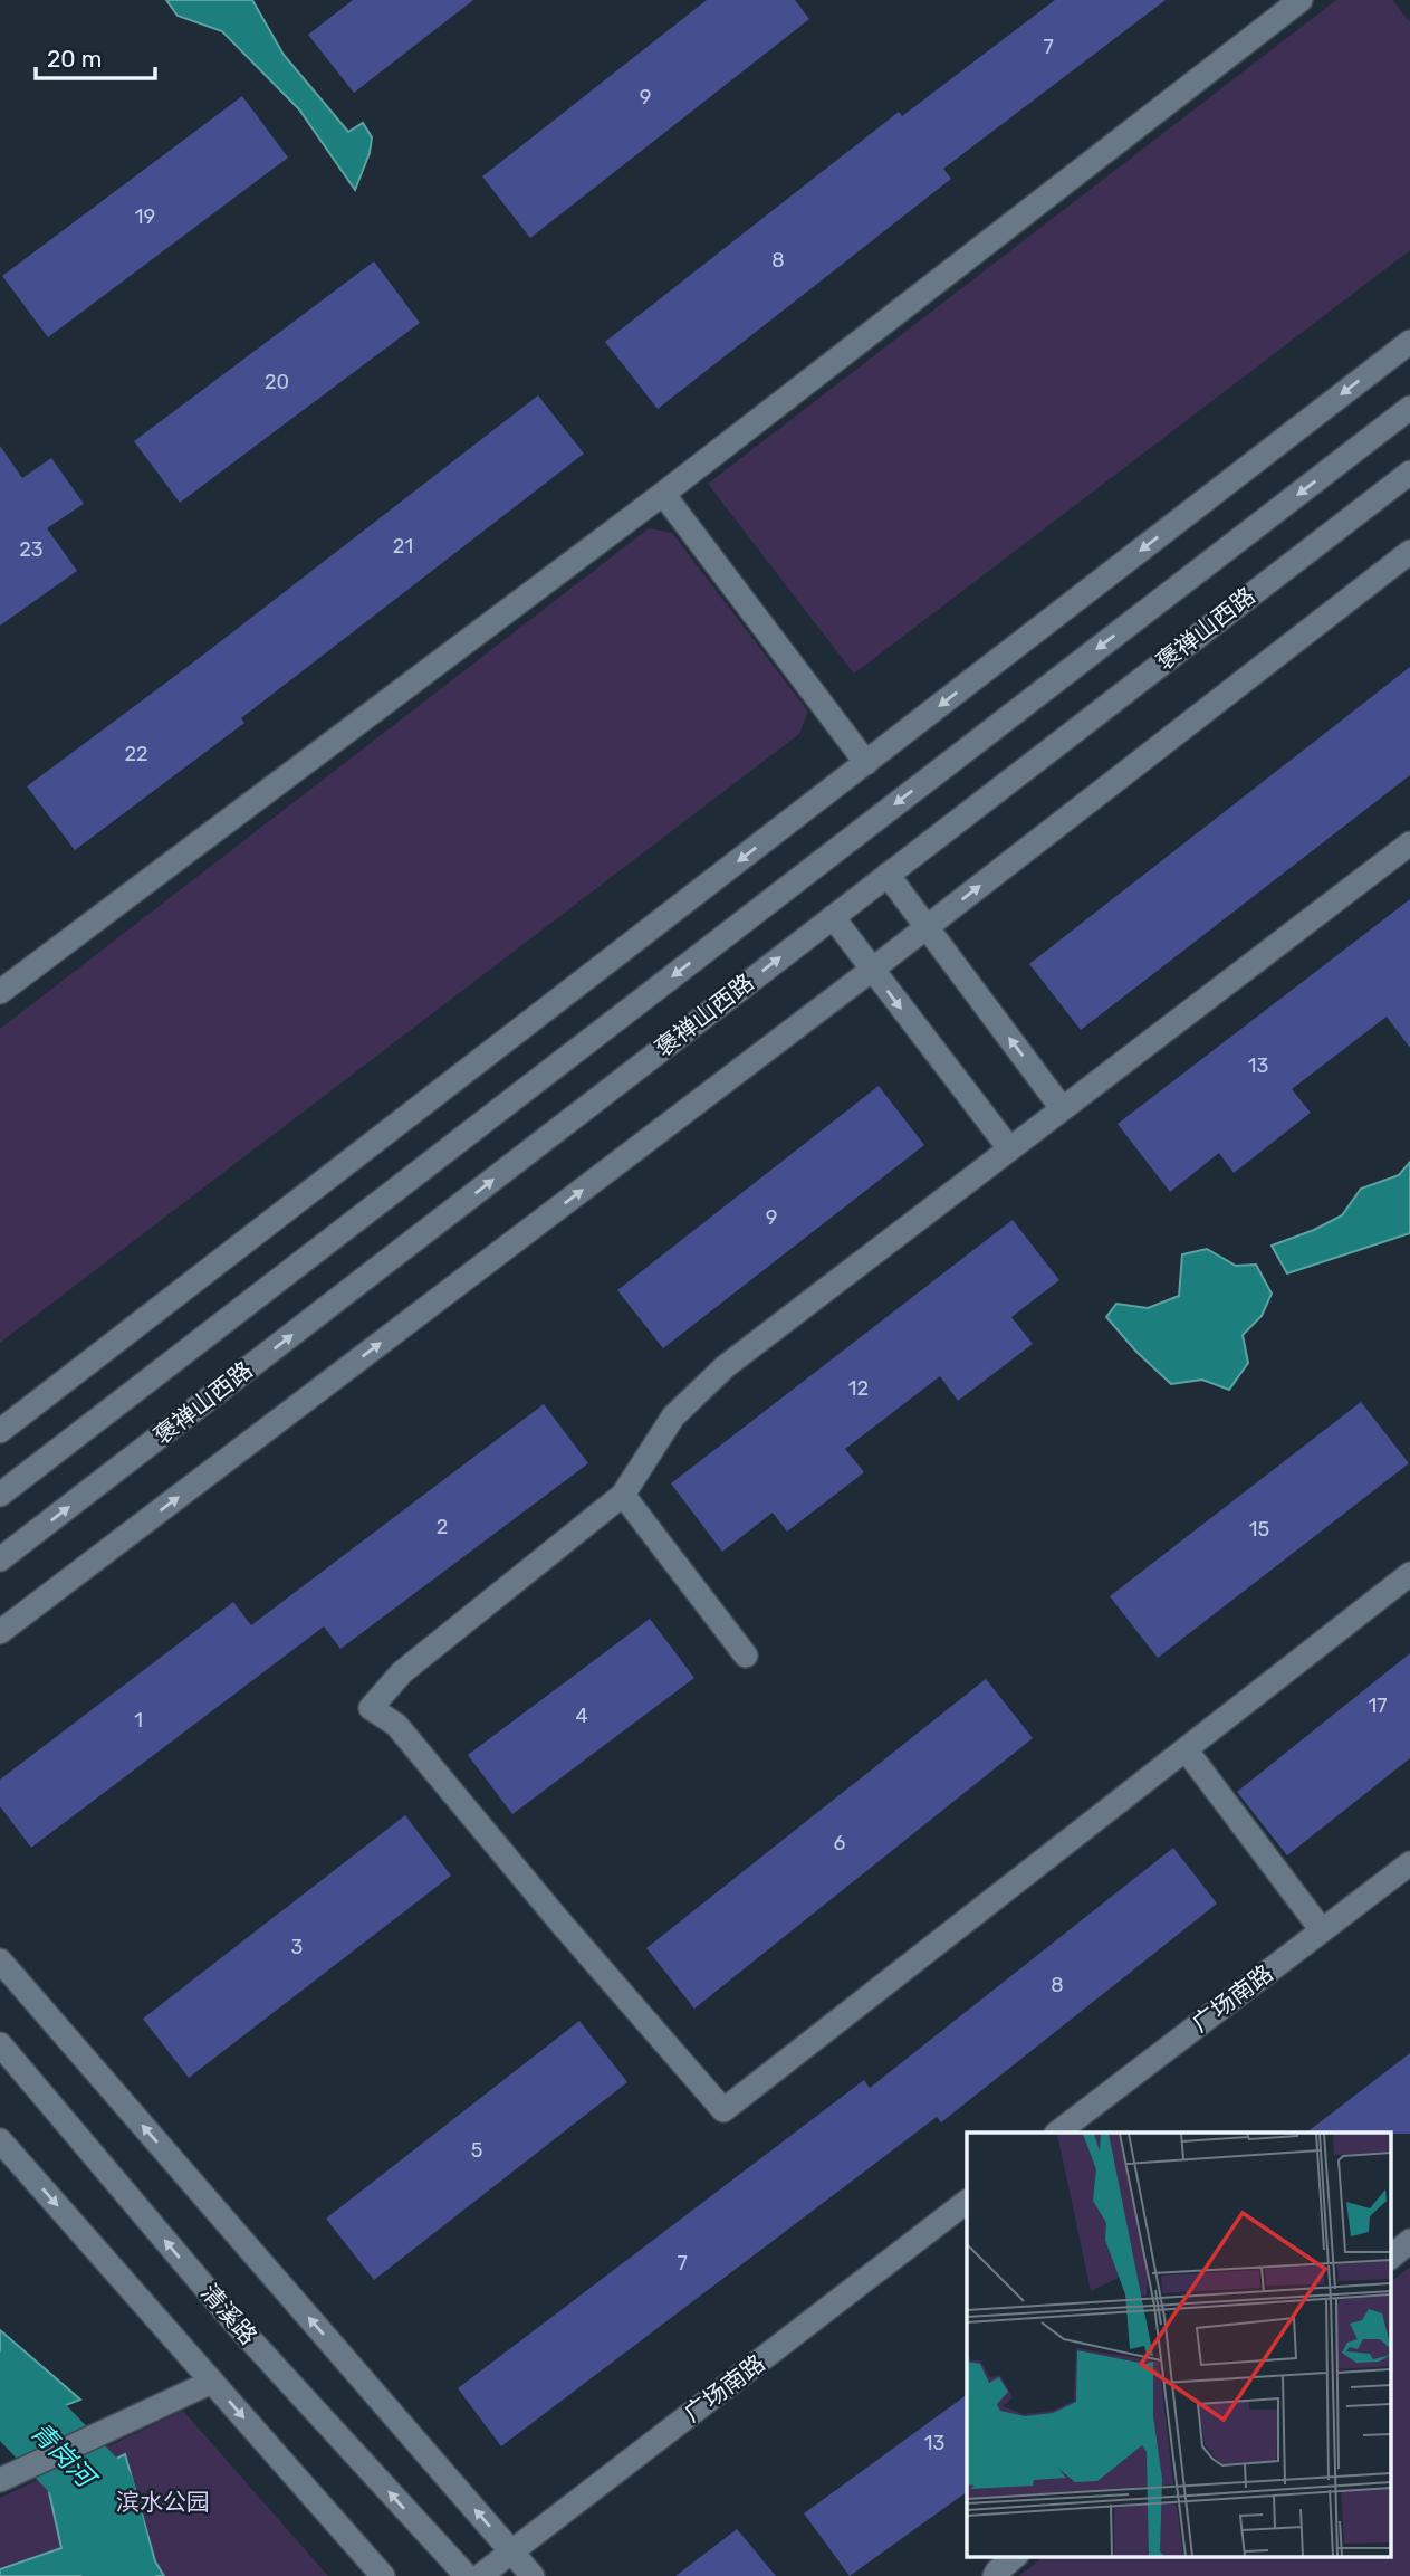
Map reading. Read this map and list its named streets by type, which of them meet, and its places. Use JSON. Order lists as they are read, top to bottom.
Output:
{
  "streets": {
    "street": ["褒禅山西路", "广场南路", "清溪路"]
  },
  "water": ["青岗河"],
  "parks": ["滨水公园"],
  "house_numbers": [
    "7",
    "9",
    "19",
    "8",
    "20",
    "21",
    "23",
    "22",
    "13",
    "9",
    "12",
    "2",
    "15",
    "17",
    "4",
    "1",
    "6",
    "3",
    "8",
    "5",
    "7",
    "13"
  ],
  "scale_bar": "20 m"
}
